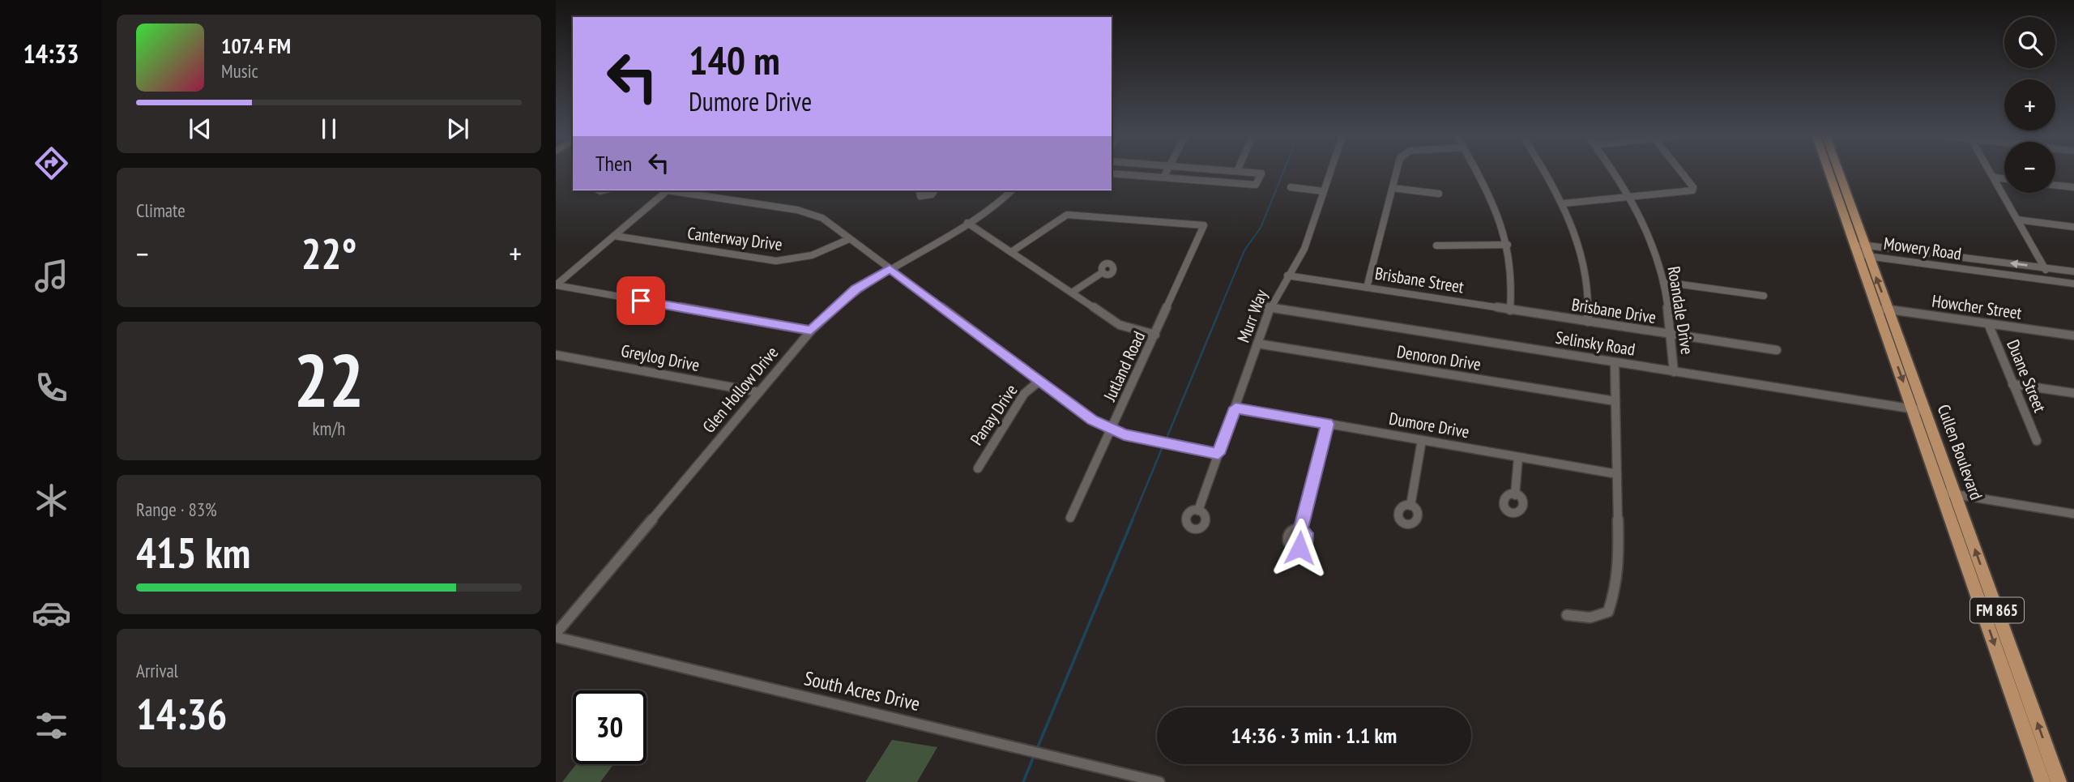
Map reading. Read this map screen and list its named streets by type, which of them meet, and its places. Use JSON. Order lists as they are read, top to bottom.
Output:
{
  "streets": {
    "main road": ["Cullen Boulevard", "FM 865"],
    "street": [
      "Canterway Drive",
      "Mowery Road",
      "Brisbane Street",
      "Howcher Street",
      "Roandale Drive",
      "Brisbane Drive",
      "Murr Way",
      "Selinsky Road",
      "Greylog Drive",
      "Denoron Drive",
      "Jutland Road",
      "Duane Street",
      "Glen Hollow Drive",
      "Panay Drive",
      "Dumore Drive",
      "South Acres Drive"
    ]
  },
  "crossings": [
    ["Mowery Road", "Cullen Boulevard"],
    ["Brisbane Street", "Brisbane Drive"],
    ["Brisbane Street", "Murr Way"],
    ["Howcher Street", "Duane Street"],
    ["Howcher Street", "Cullen Boulevard"],
    ["Roandale Drive", "Brisbane Drive"],
    ["Roandale Drive", "Selinsky Road"],
    ["Murr Way", "Selinsky Road"],
    ["Murr Way", "Denoron Drive"],
    ["Murr Way", "Dumore Drive"],
    ["Selinsky Road", "Cullen Boulevard"],
    ["Greylog Drive", "Glen Hollow Drive"],
    ["Glen Hollow Drive", "South Acres Drive"]
  ],
  "page": {
    "tabs": "14:33",
    "map_buttons": ["+", "−"],
    "turn": ["140 m", "Dumore Drive"],
    "song": ["107.4 FM", "Music"],
    "then": "Then",
    "tile": [
      "Climate",
      ["22", "km/h"],
      ["Range · 83%", "415 km"],
      ["Arrival", "14:36"]
    ],
    "heat": ["−", "22°", "+"],
    "limit": "30",
    "trip": "14:36 · 3 min · 1.1 km"
  }
}
